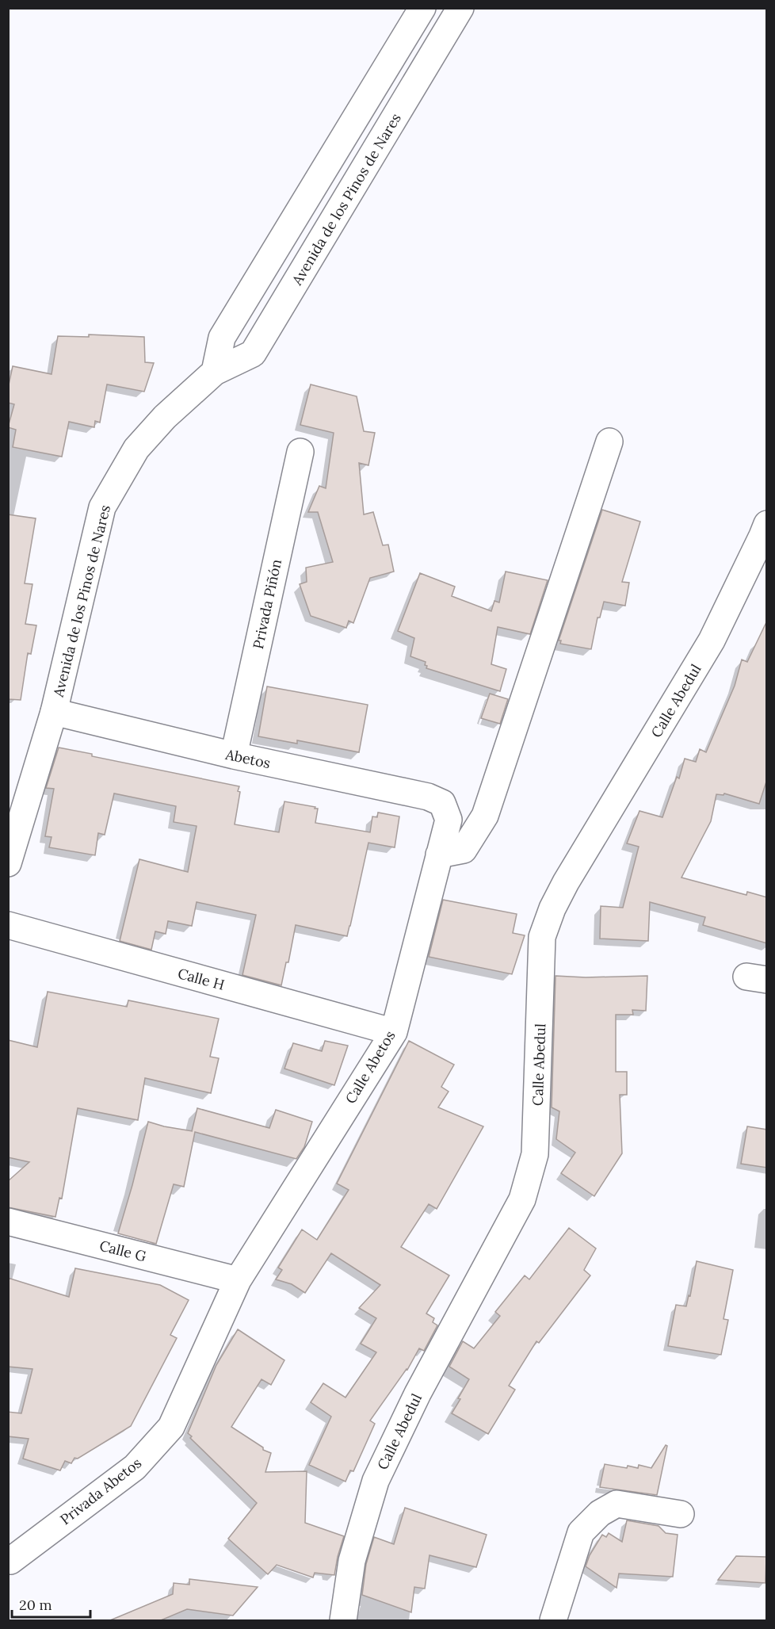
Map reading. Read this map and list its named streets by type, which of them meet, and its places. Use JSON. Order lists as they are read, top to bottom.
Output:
{
  "streets": {
    "street": [
      "Avenida de los Pinos de Nares",
      "Privada Piñón",
      "Calle Abedul",
      "Abetos",
      "Calle H",
      "Calle Abetos",
      "Calle G",
      "Privada Abetos"
    ]
  },
  "crossings": [
    ["Avenida de los Pinos de Nares", "Abetos"],
    ["Privada Piñón", "Abetos"],
    ["Abetos", "Calle Abetos"],
    ["Calle H", "Calle Abetos"],
    ["Calle Abetos", "Calle G"],
    ["Calle Abetos", "Privada Abetos"],
    ["Calle G", "Privada Abetos"]
  ],
  "scale_bar": "20 m"
}
